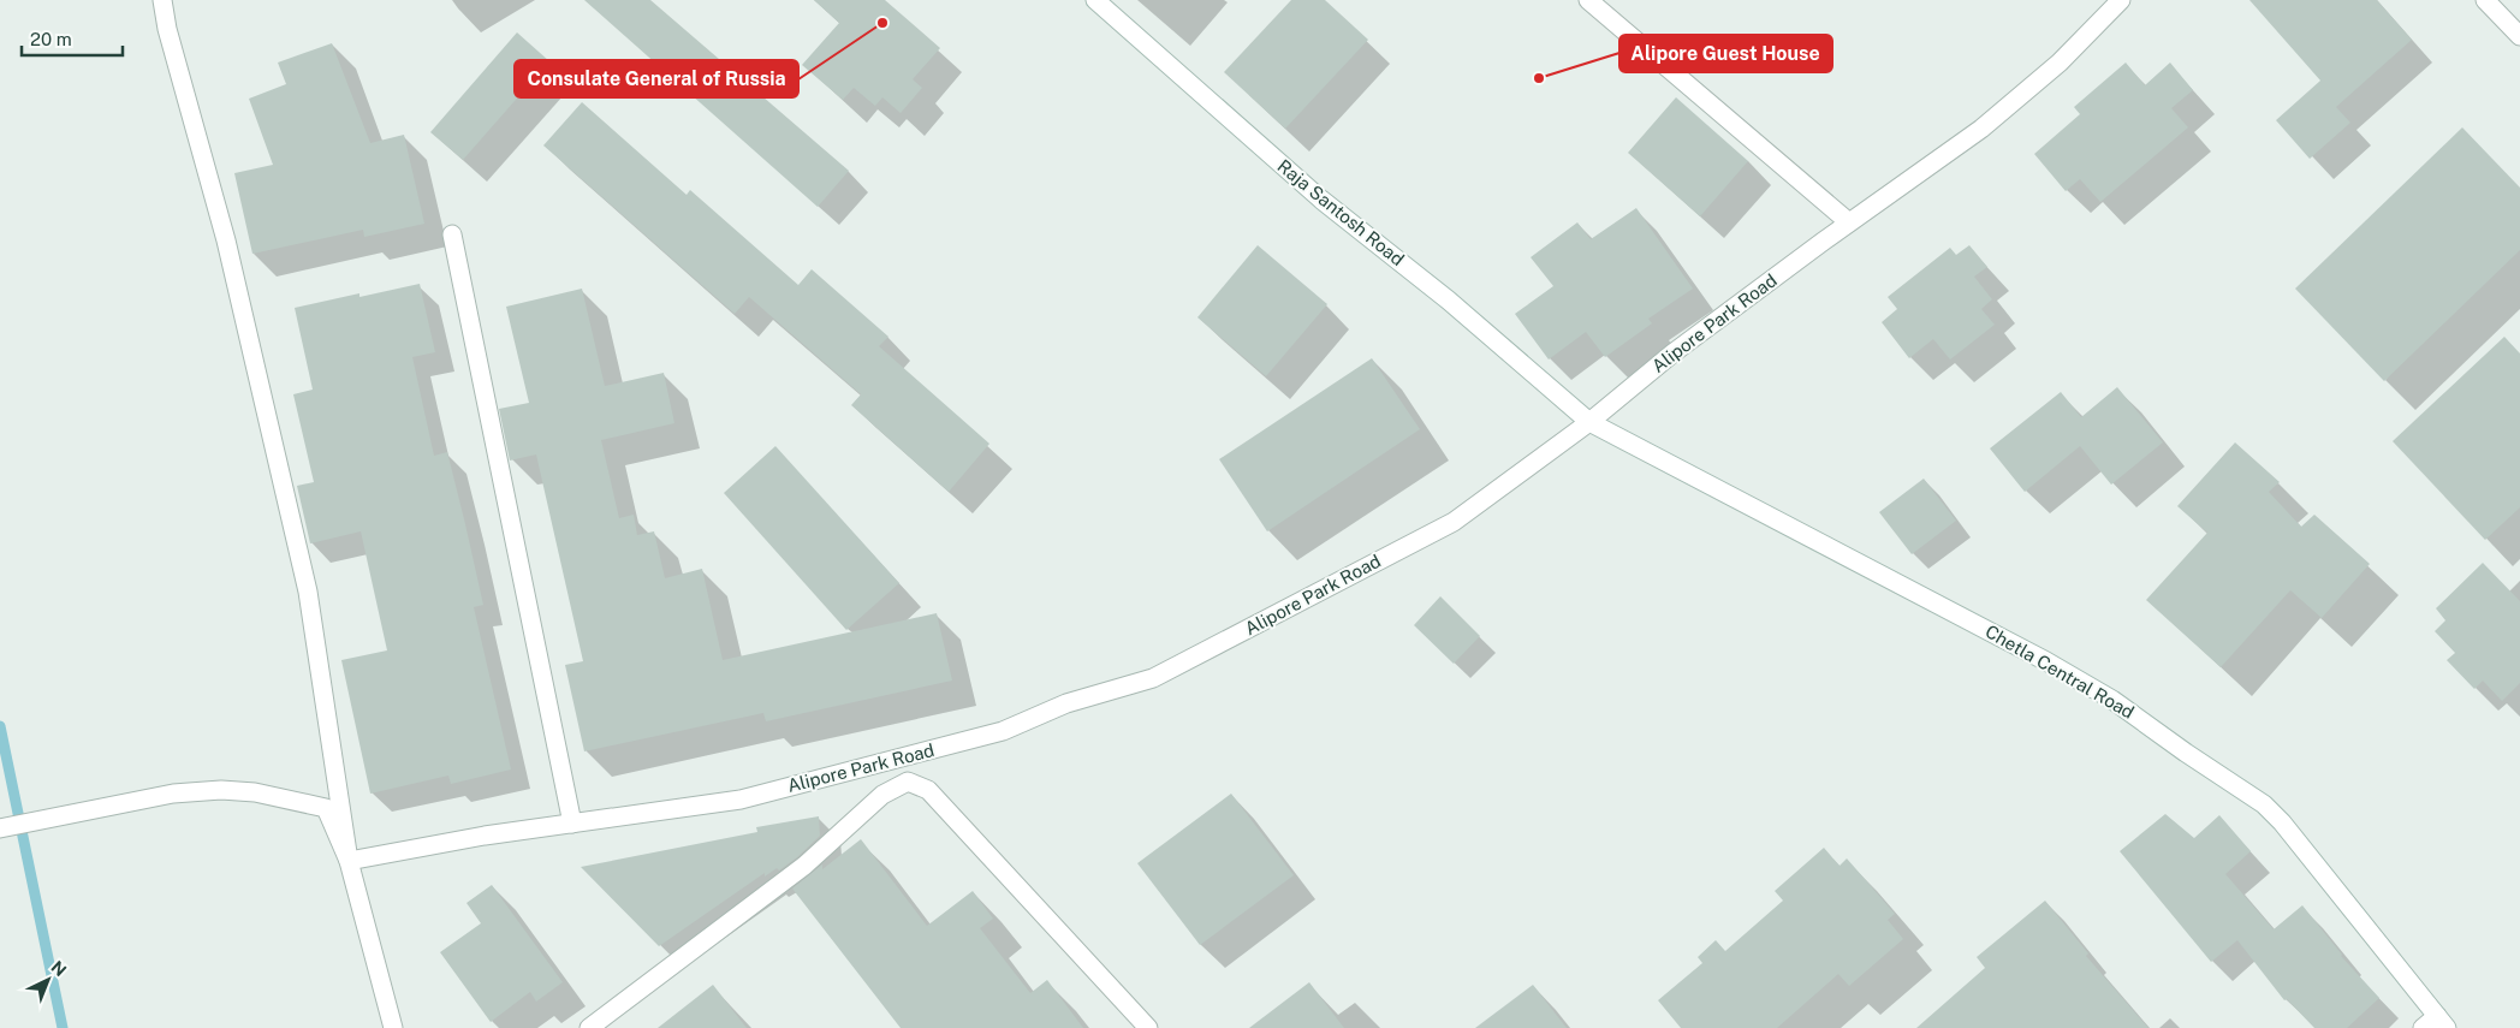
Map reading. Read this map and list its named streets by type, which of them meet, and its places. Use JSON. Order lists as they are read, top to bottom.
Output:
{
  "streets": {
    "street": ["Raja Santosh Road", "Alipore Park Road", "Chetla Central Road"]
  },
  "crossings": [
    ["Raja Santosh Road", "Alipore Park Road"],
    ["Raja Santosh Road", "Chetla Central Road"],
    ["Alipore Park Road", "Chetla Central Road"]
  ],
  "places": ["Consulate General of Russia", "Alipore Guest House"],
  "scale_bar": "20 m",
  "north": "top right"
}
